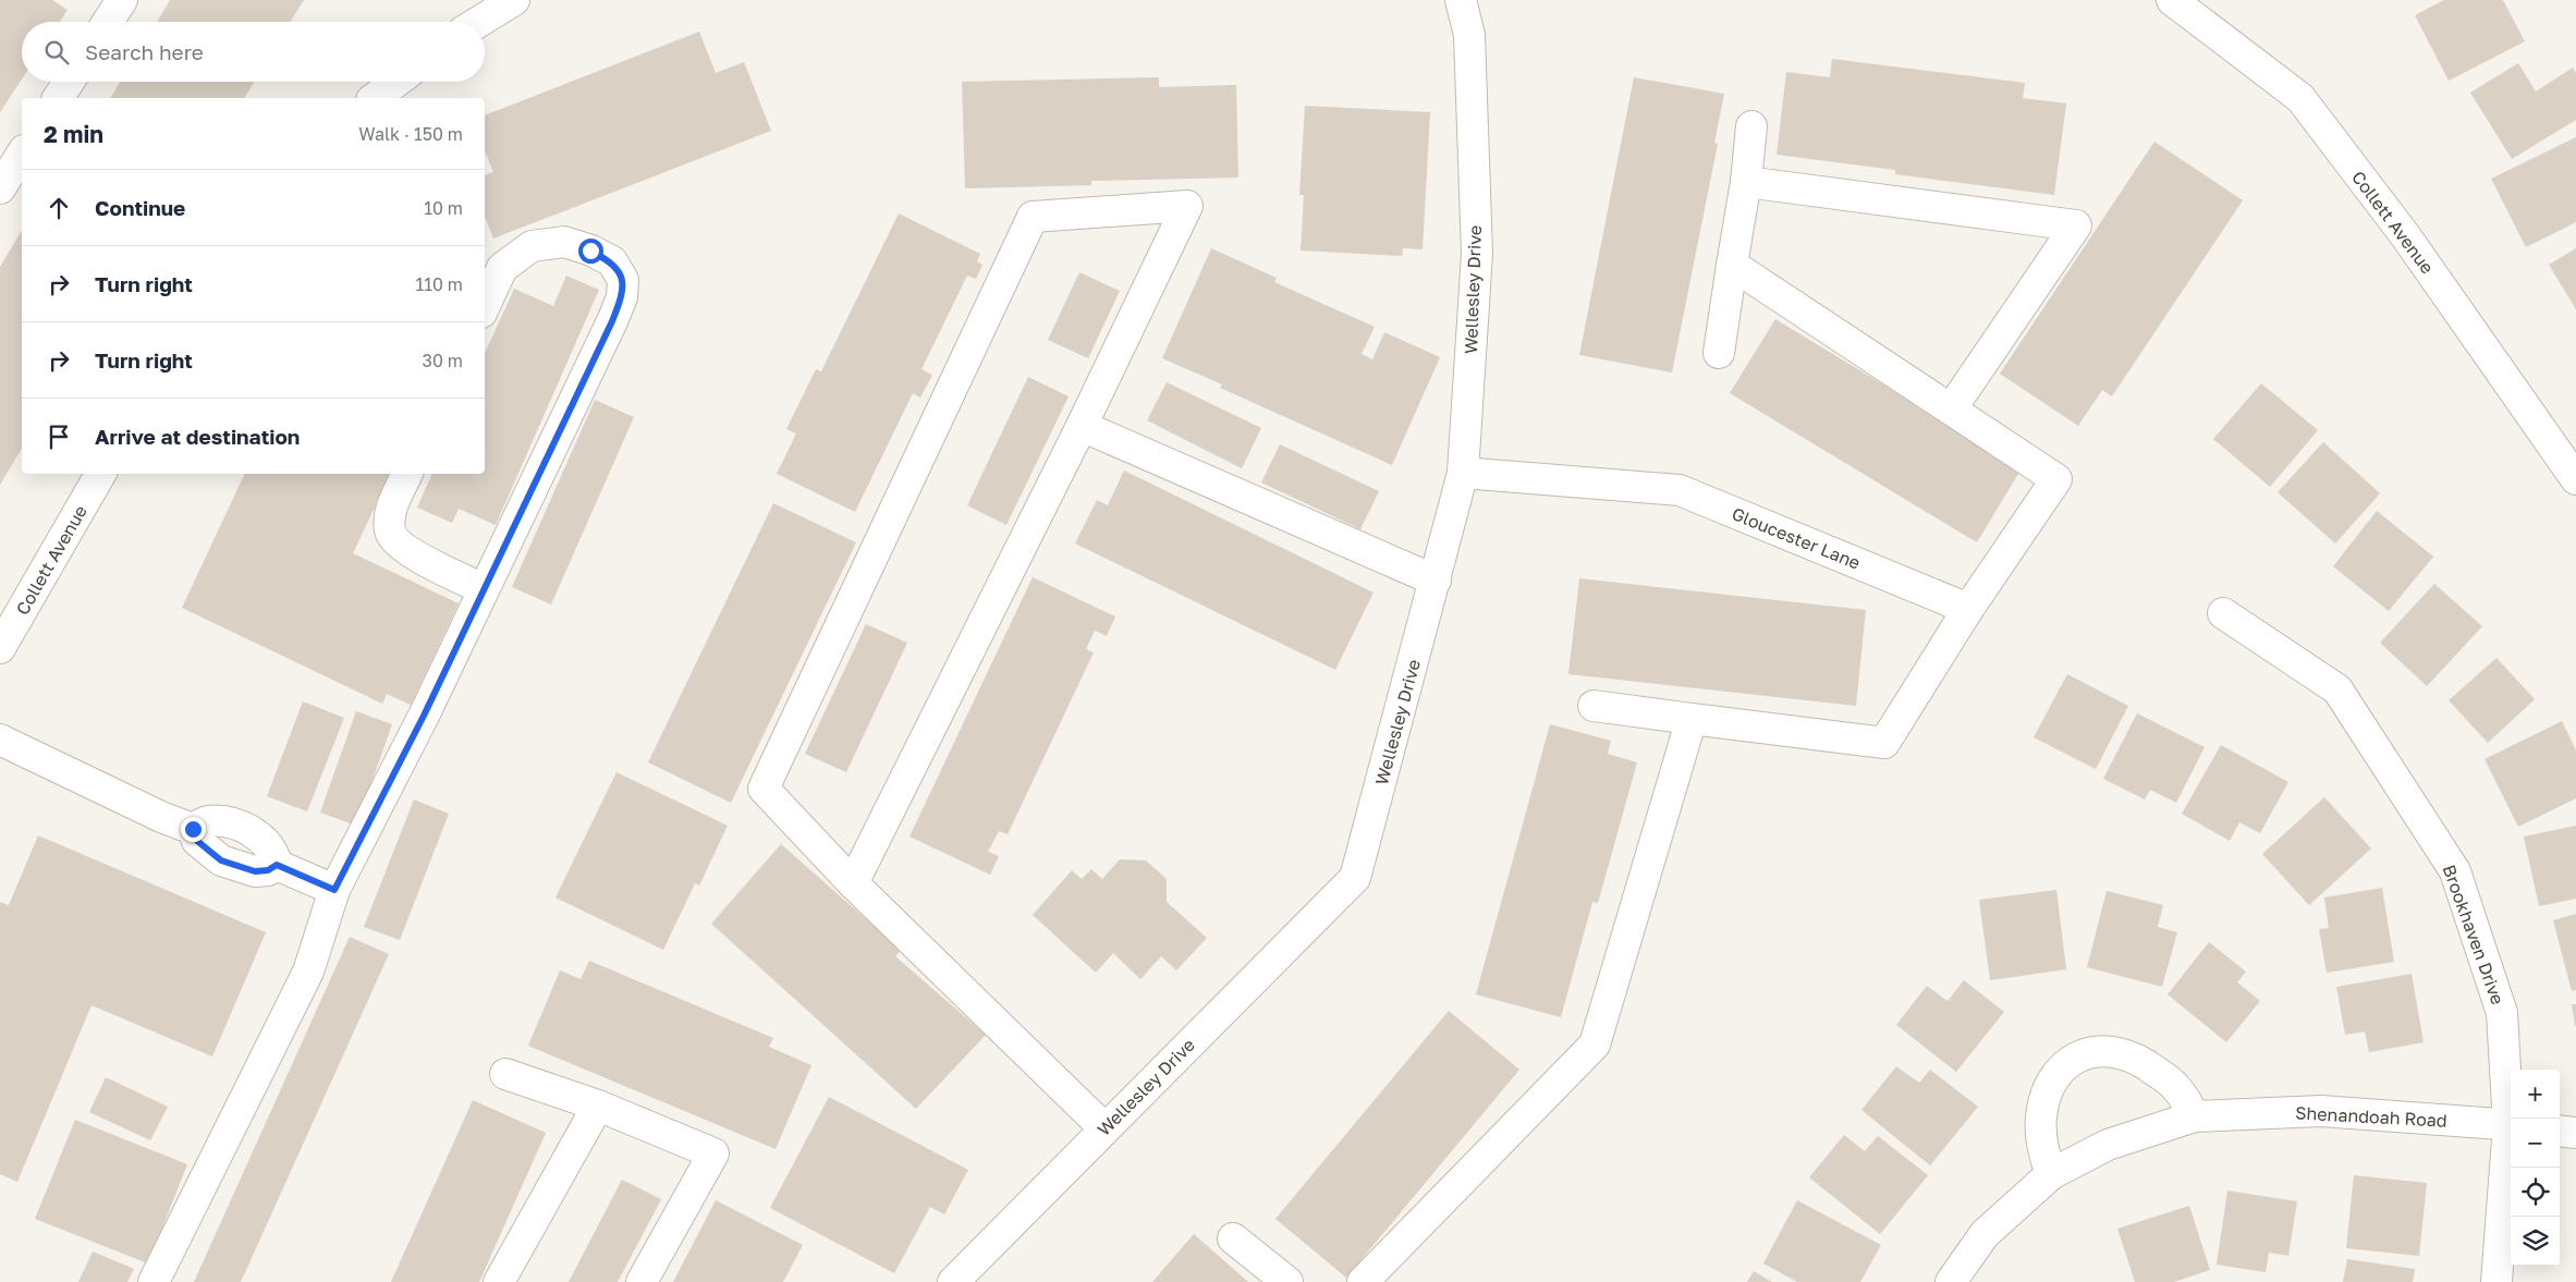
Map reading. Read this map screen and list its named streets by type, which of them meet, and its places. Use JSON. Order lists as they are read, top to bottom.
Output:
{
  "streets": {
    "street": [
      "Collett Avenue",
      "Wellesley Drive",
      "Gloucester Lane",
      "Brookhaven Drive",
      "Shenandoah Road"
    ]
  },
  "crossings": [
    ["Wellesley Drive", "Gloucester Lane"]
  ],
  "page": {
    "search": "Search here",
    "heading": ["2 min", "Walk · 150 m"],
    "list": [
      ["Continue", "10 m"],
      ["Turn right", "110 m"],
      ["Turn right", "30 m"],
      "Arrive at destination"
    ],
    "map_buttons": ["+", "−"]
  }
}
